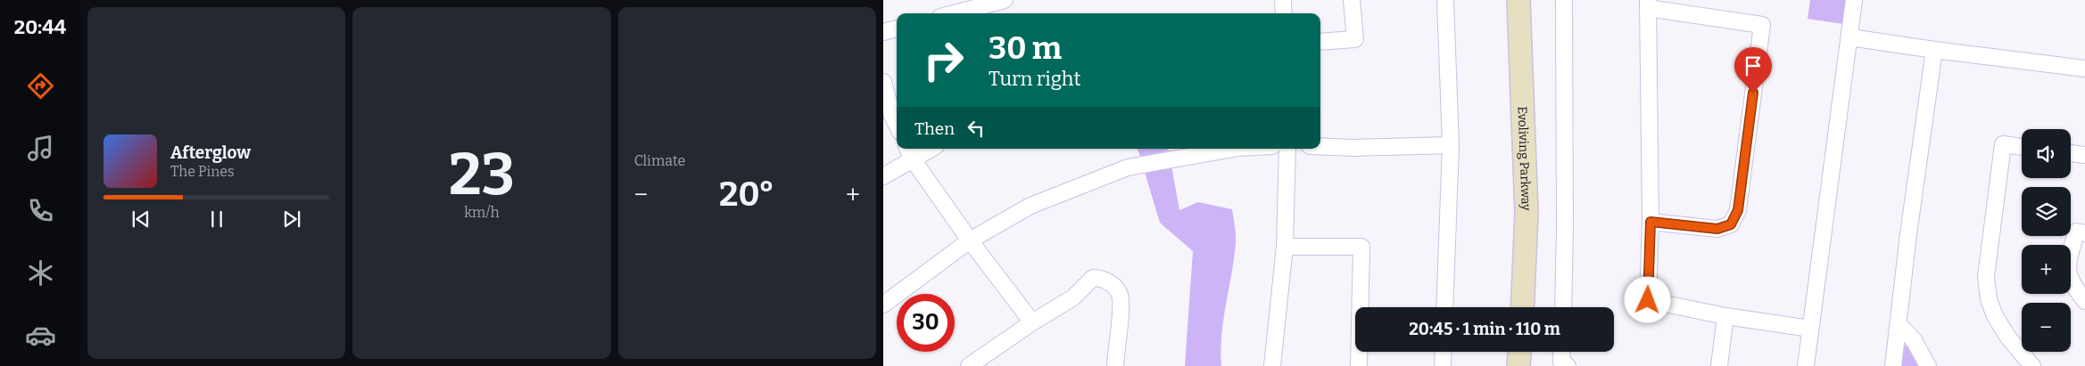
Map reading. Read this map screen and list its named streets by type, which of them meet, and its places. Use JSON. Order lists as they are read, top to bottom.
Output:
{
  "streets": {
    "street": ["Evoliving Parkway"]
  },
  "page": {
    "tabs": "20:44",
    "tile": [
      ["23", "km/h"],
      "Climate"
    ],
    "turn": ["30 m", "Turn right"],
    "then": "Then",
    "map_buttons": ["+", "−"],
    "song": ["Afterglow", "The Pines"],
    "heat": ["−", "20°", "+"],
    "limit": "30",
    "trip": "20:45 · 1 min · 110 m"
  }
}
